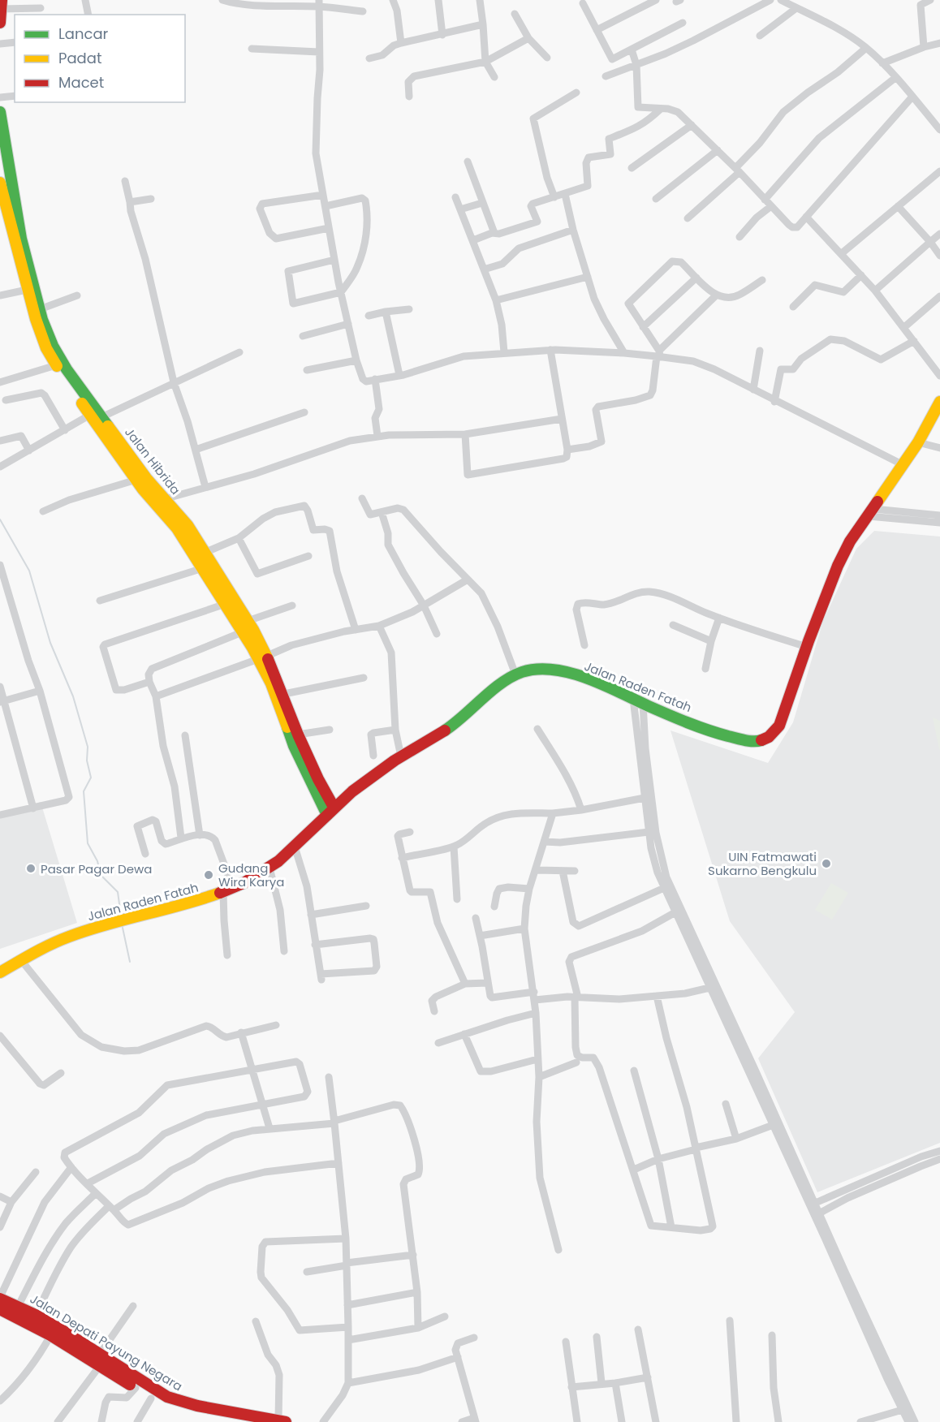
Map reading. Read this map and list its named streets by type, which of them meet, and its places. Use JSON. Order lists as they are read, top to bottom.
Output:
{
  "streets": {
    "main road": ["Jalan Hibrida", "Jalan Raden Fatah", "Jalan Depati Payung Negara"]
  },
  "crossings": [
    ["Jalan Hibrida", "Jalan Raden Fatah"]
  ],
  "places": ["UIN Fatmawati Sukarno Bengkulu", "Pasar Pagar Dewa", "Gudang Wira Karya"],
  "legend": ["Lancar", "Padat", "Macet"]
}
